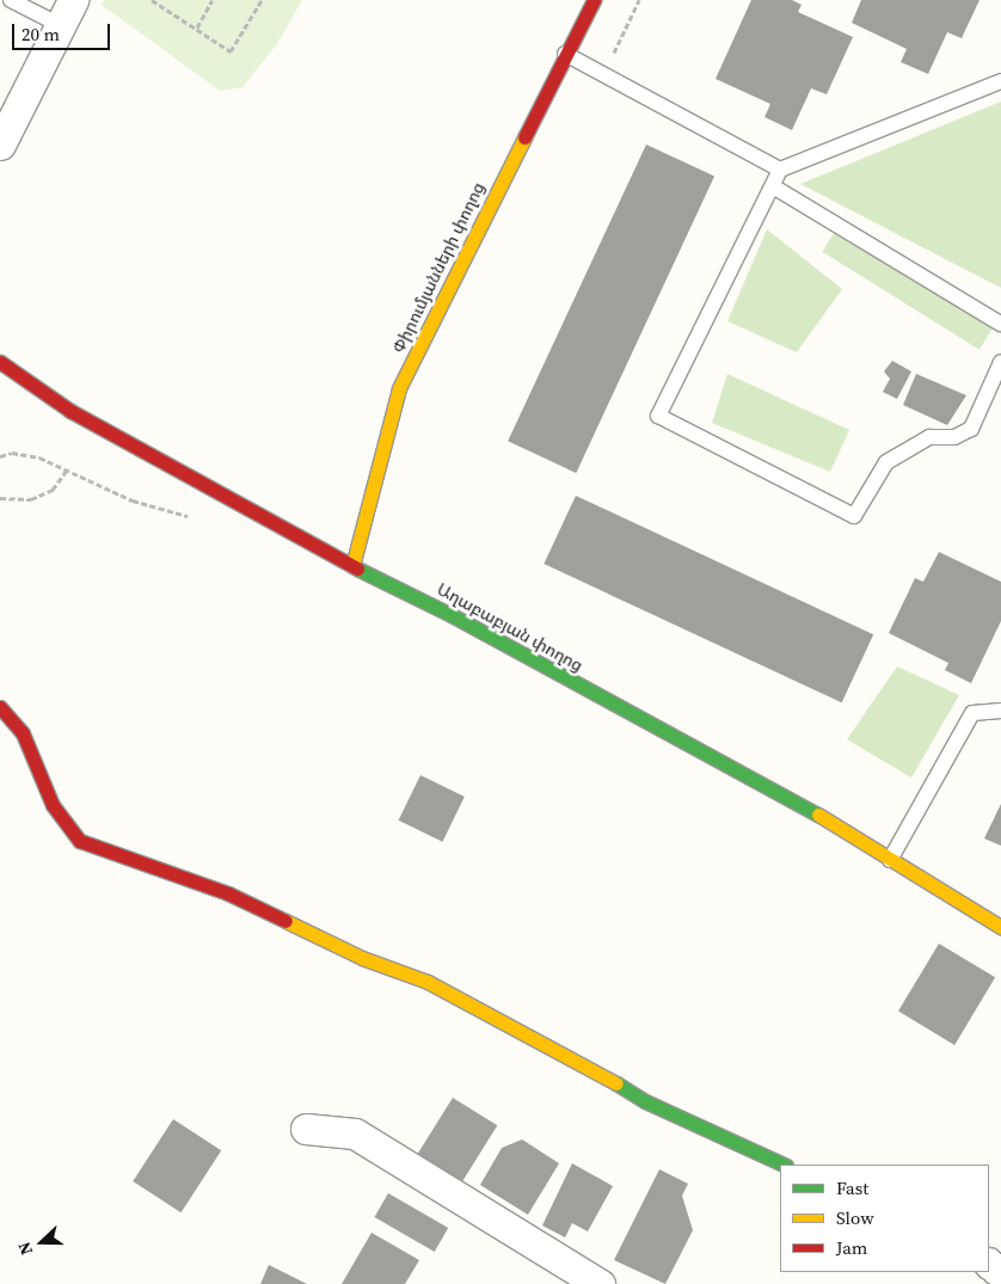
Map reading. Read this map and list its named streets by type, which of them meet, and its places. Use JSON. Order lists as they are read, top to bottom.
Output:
{
  "streets": {
    "street": ["Փիրումյանների փողոց", "Աղաբաբյան փողոց"]
  },
  "crossings": [
    ["Փիրումյանների փողոց", "Աղաբաբյան փողոց"]
  ],
  "legend": ["Fast", "Slow", "Jam"],
  "scale_bar": "20 m",
  "north": "left"
}
